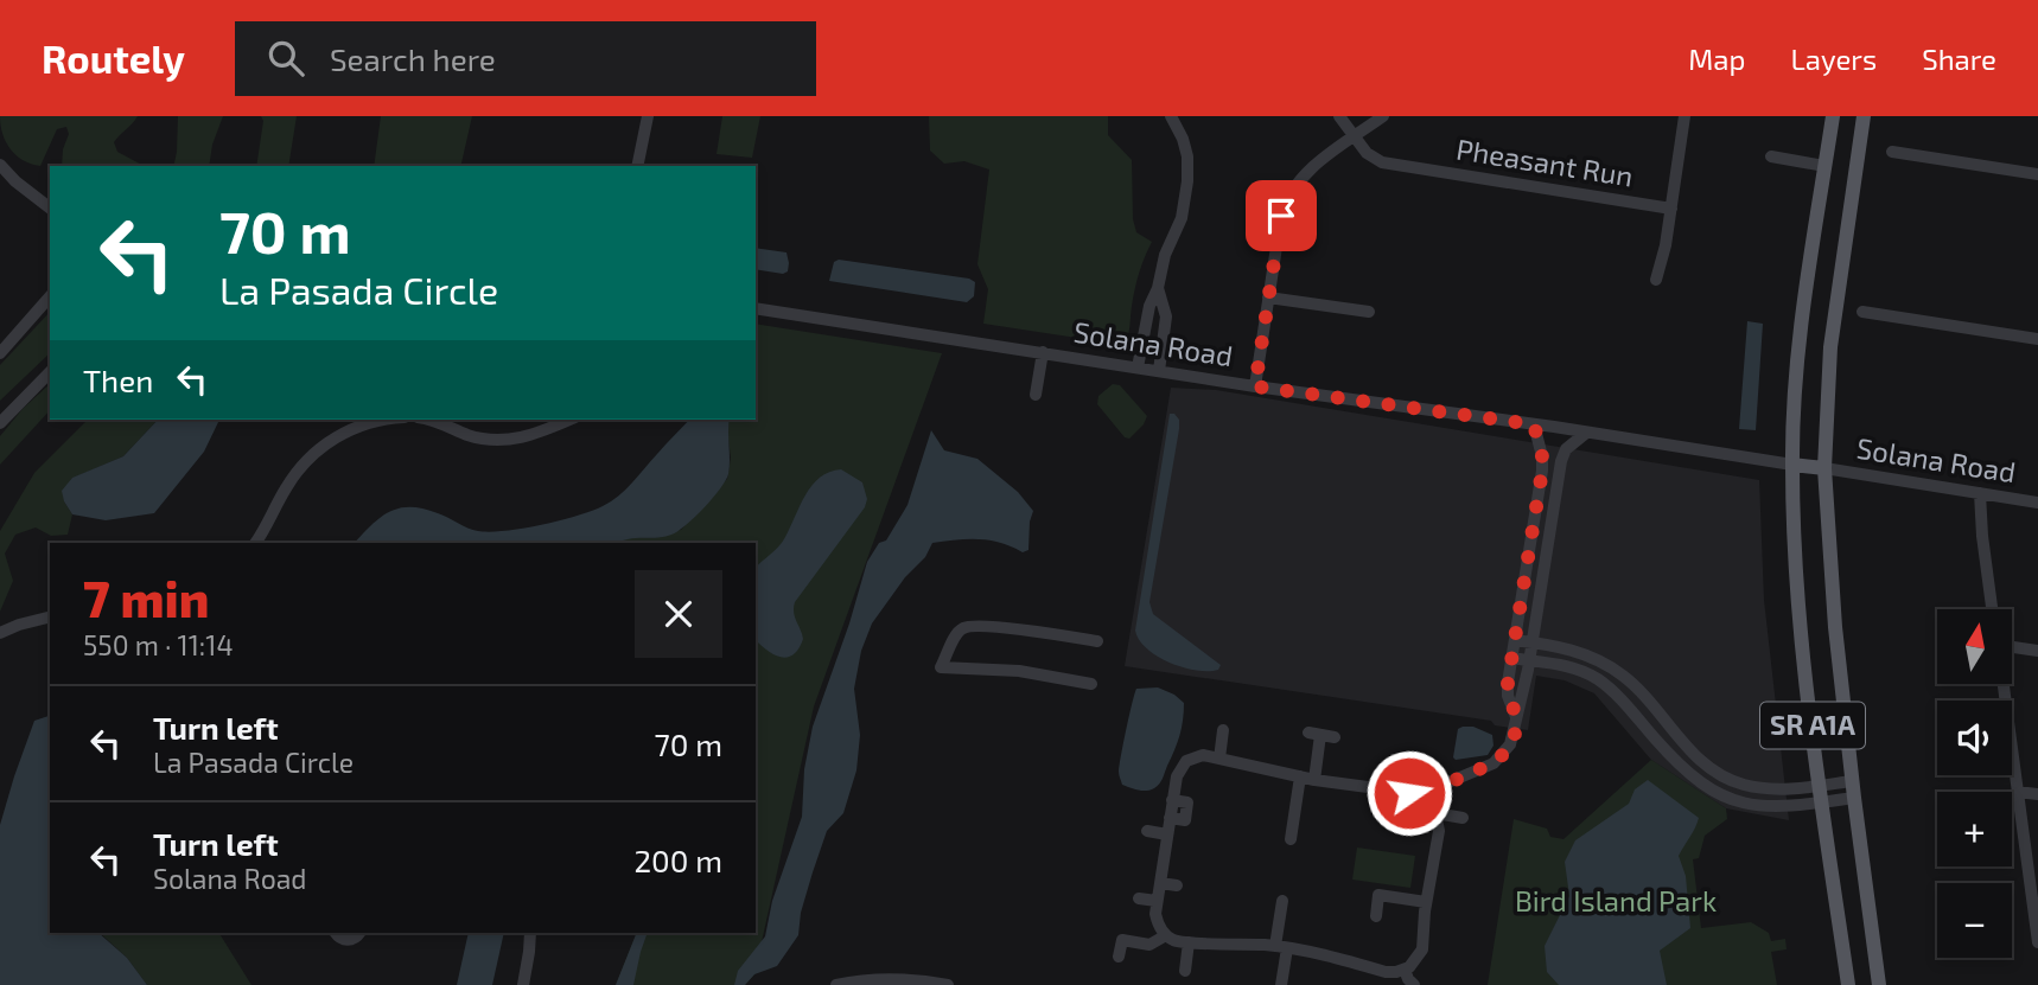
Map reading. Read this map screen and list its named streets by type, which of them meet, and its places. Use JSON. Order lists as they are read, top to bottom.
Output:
{
  "streets": {
    "main road": ["SR A1A"],
    "street": ["Pheasant Run", "Solana Road"]
  },
  "crossings": [
    ["Solana Road", "SR A1A"]
  ],
  "parks": ["Bird Island Park"],
  "north": "top",
  "page": {
    "header": "Routely",
    "search": "Search here",
    "nav": ["Map", "Layers", "Share"],
    "turn": ["70 m", "La Pasada Circle"],
    "then": "Then",
    "heading": ["7 min", "550 m · 11:14"],
    "map_buttons": ["+", "−"],
    "list": [
      {
        "name": "Turn left",
        "note": "La Pasada Circle",
        "value": "70 m"
      },
      {
        "name": "Turn left",
        "note": "Solana Road",
        "value": "200 m"
      }
    ]
  }
}
